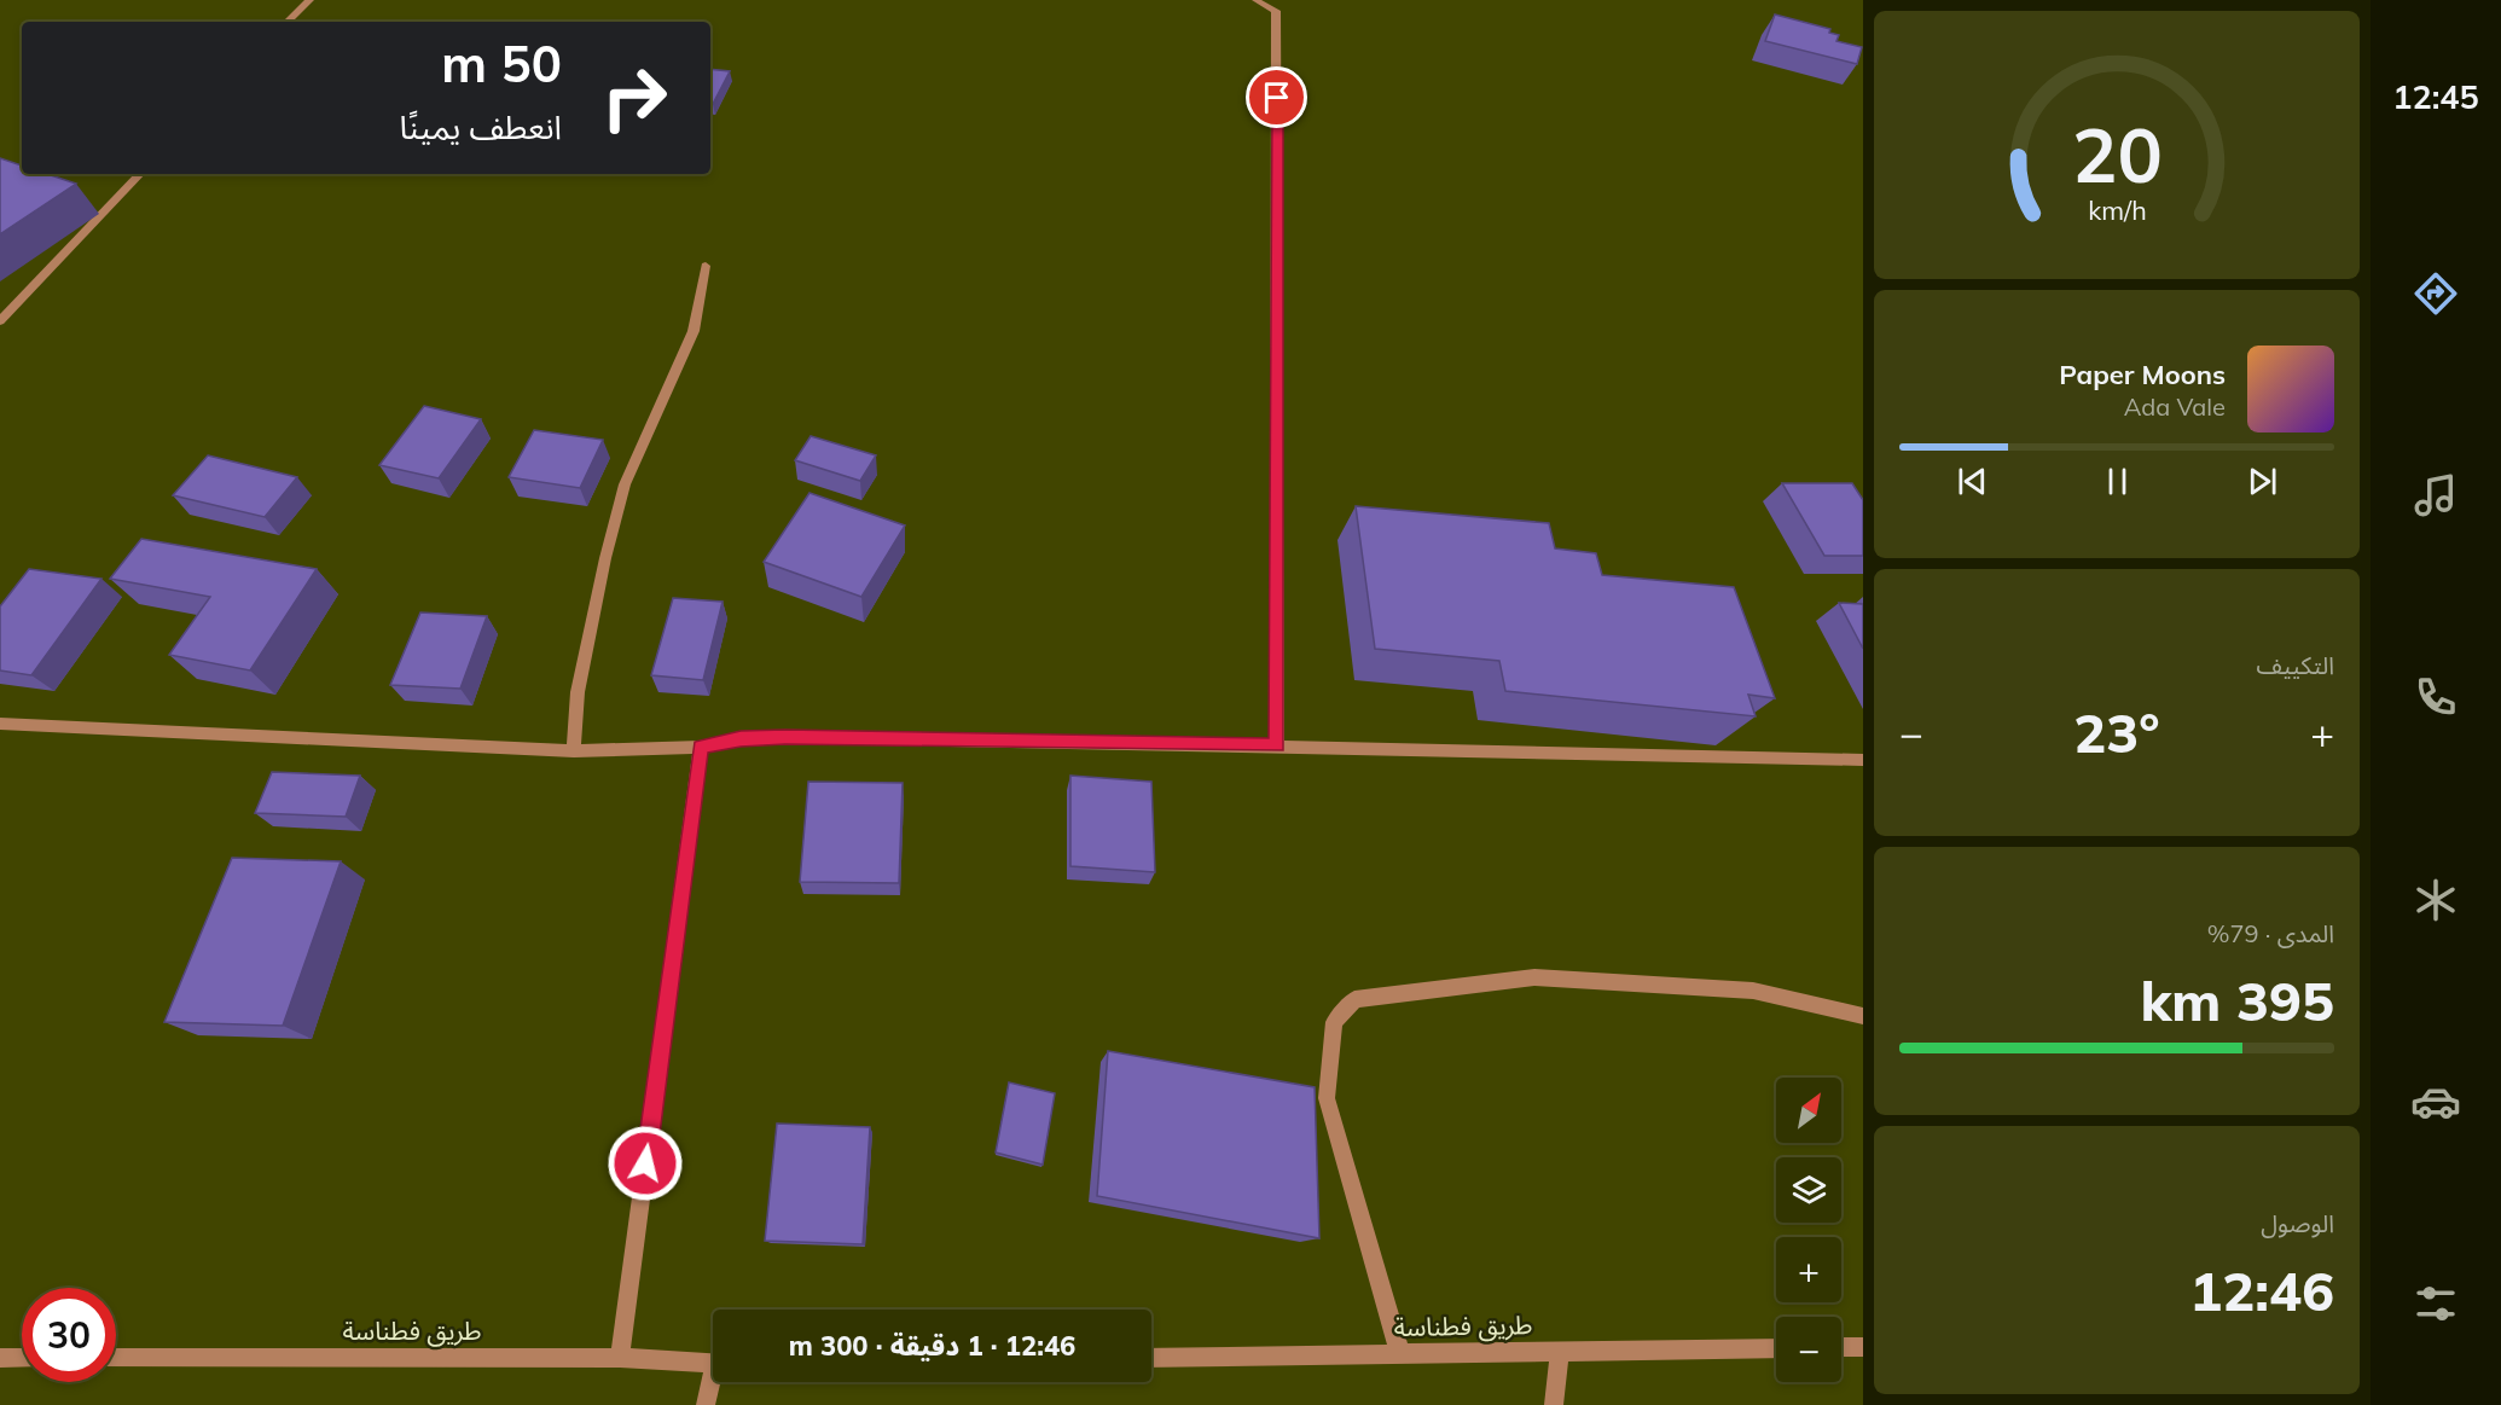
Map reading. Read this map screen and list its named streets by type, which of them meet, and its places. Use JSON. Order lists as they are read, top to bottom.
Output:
{
  "streets": {
    "street": ["طريق فطناسة"]
  },
  "north": "top right",
  "page": {
    "tabs": "12:45",
    "turn": ["50 m", "انعطف يمينًا"],
    "song": ["Paper Moons", "Ada Vale"],
    "tile": [
      "التكييف",
      ["المدى · 79%", "395 km"],
      ["الوصول", "12:46"]
    ],
    "heat": ["−", "23°", "+"],
    "map_buttons": ["+", "−"],
    "limit": "30",
    "trip": "12:46 · 1 دقيقة · 300 m",
    "gauge": ["20", "km/h"]
  }
}
